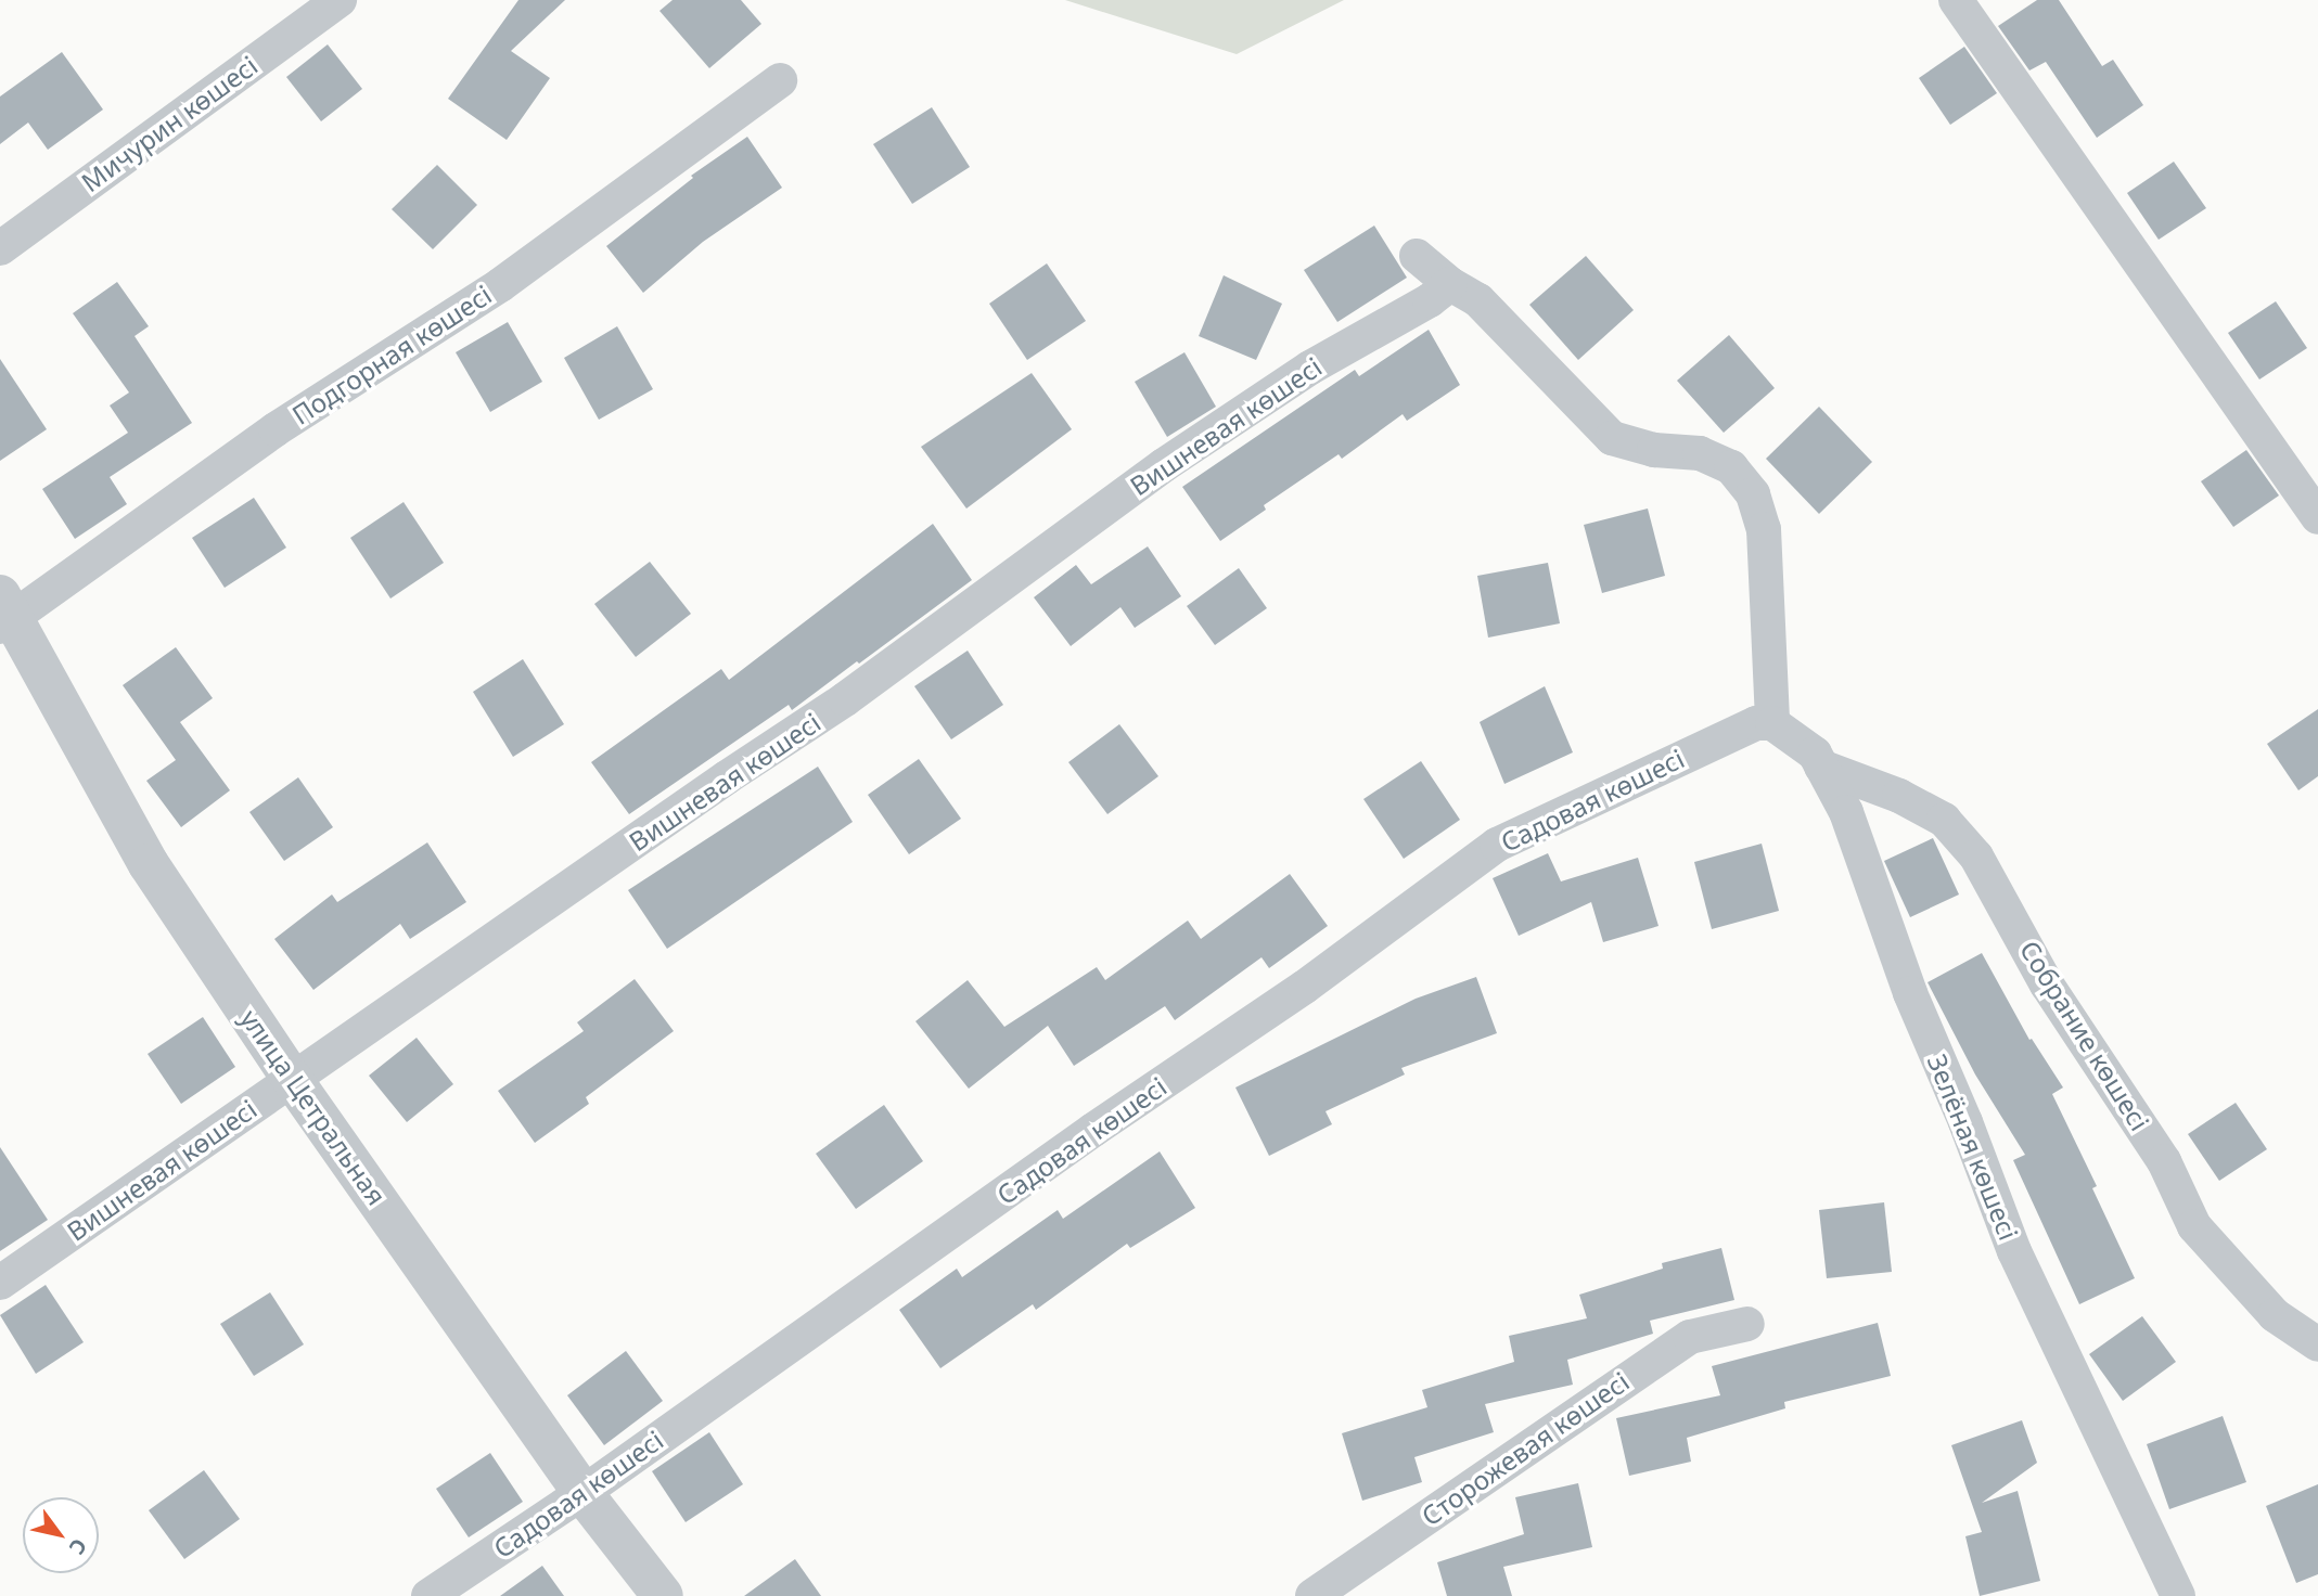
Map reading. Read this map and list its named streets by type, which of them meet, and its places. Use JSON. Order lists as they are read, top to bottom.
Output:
{
  "streets": {
    "street": [
      "Мичурин көшесі",
      "Подгорная көшесі",
      "Вишневая көшесі",
      "Садовая көшесі",
      "Собрание көшесі",
      "улица Цетральная",
      "Зелёная көшесі",
      "Сторожевая көшесі"
    ]
  },
  "crossings": [
    ["Подгорная көшесі", "улица Цетральная"],
    ["Вишневая көшесі", "улица Цетральная"],
    ["Садовая көшесі", "улица Цетральная"],
    ["Садовая көшесі", "Зелёная көшесі"],
    ["Собрание көшесі", "Зелёная көшесі"]
  ],
  "north": "bottom right"
}
